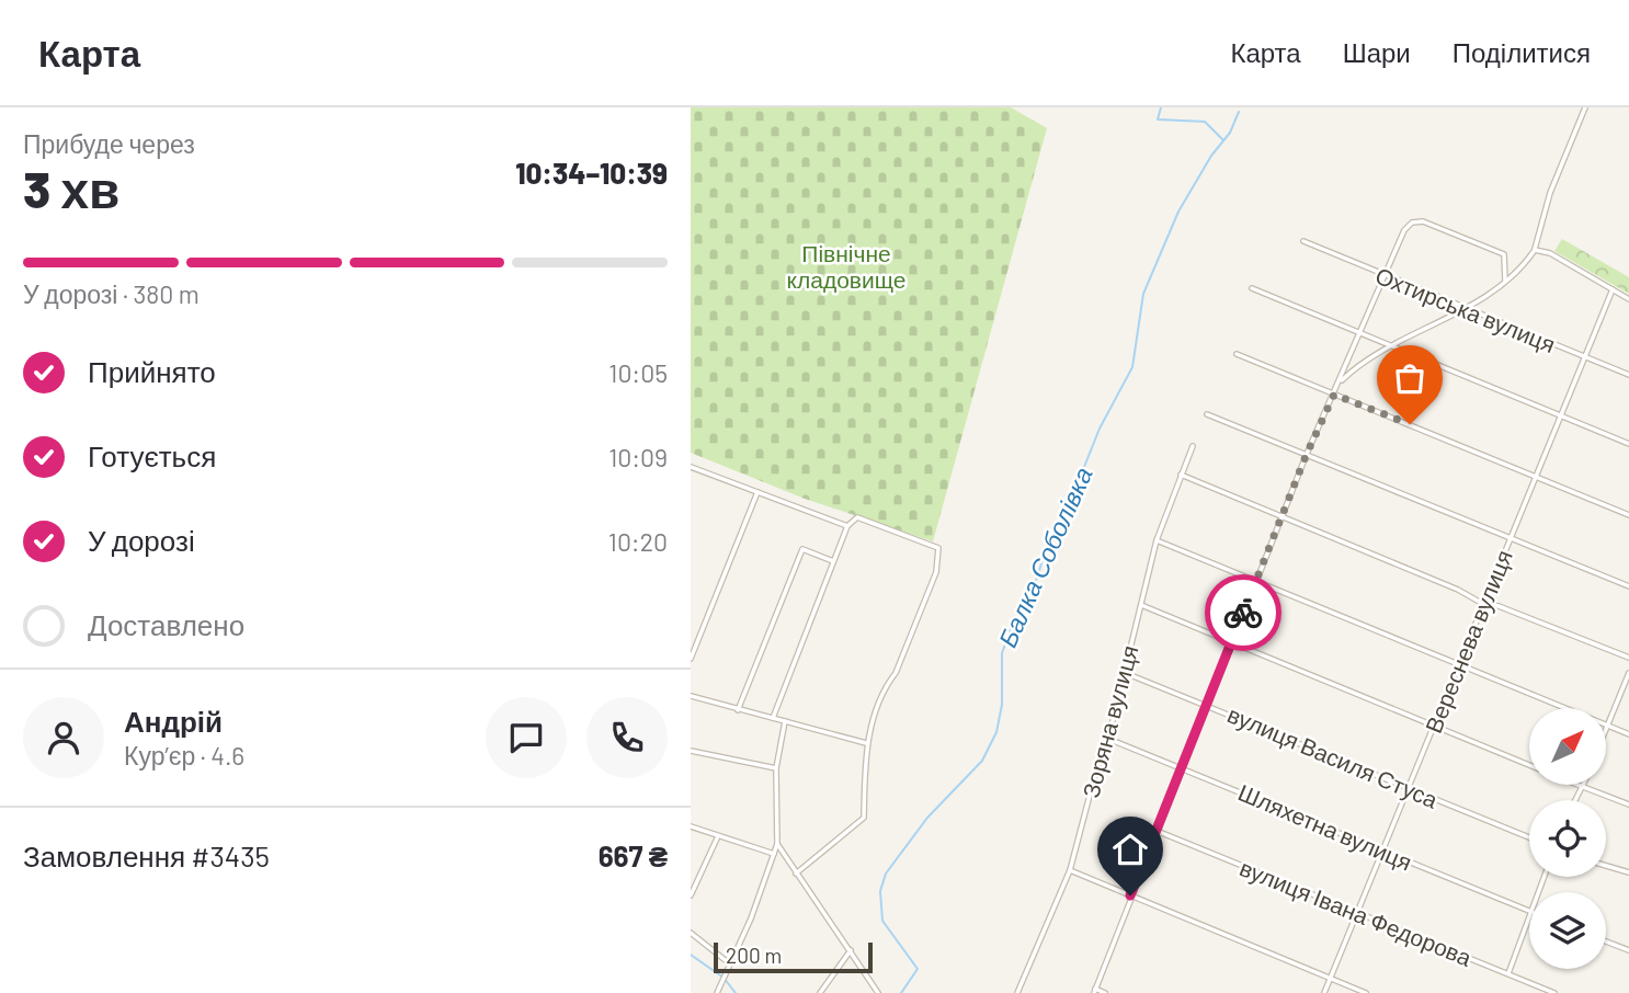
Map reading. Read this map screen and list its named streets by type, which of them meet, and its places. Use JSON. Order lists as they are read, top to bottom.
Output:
{
  "streets": {
    "street": [
      "Охтирська вулиця",
      "Вереснева вулиця",
      "Зоряна вулиця",
      "вулиця Василя Стуса",
      "Шляхетна вулиця",
      "вулиця Івана Федорова"
    ]
  },
  "crossings": [
    ["Охтирська вулиця", "Вереснева вулиця"],
    ["Вереснева вулиця", "вулиця Василя Стуса"],
    ["Вереснева вулиця", "Шляхетна вулиця"],
    ["Вереснева вулиця", "вулиця Івана Федорова"],
    ["Зоряна вулиця", "вулиця Василя Стуса"],
    ["Зоряна вулиця", "Шляхетна вулиця"]
  ],
  "water": ["Балка Соболівка"],
  "parks": ["Північне кладовище"],
  "scale_bar": "200 m",
  "north": "top right",
  "page": {
    "header": "Карта",
    "nav": ["Карта", "Шари", "Поділитися"],
    "heading": ["3 хв", "Прибуде через", "10:34–10:39"],
    "panel": [
      "Андрій",
      "Кур’єр · 4.6",
      "Замовлення #3435",
      "667 ₴"
    ],
    "bar": "У дорозі · 380 m",
    "list": [
      ["Прийнято", "10:05"],
      ["Готується", "10:09"],
      ["У дорозі", "10:20"],
      "Доставлено"
    ],
    "scale": "200 m"
  }
}
